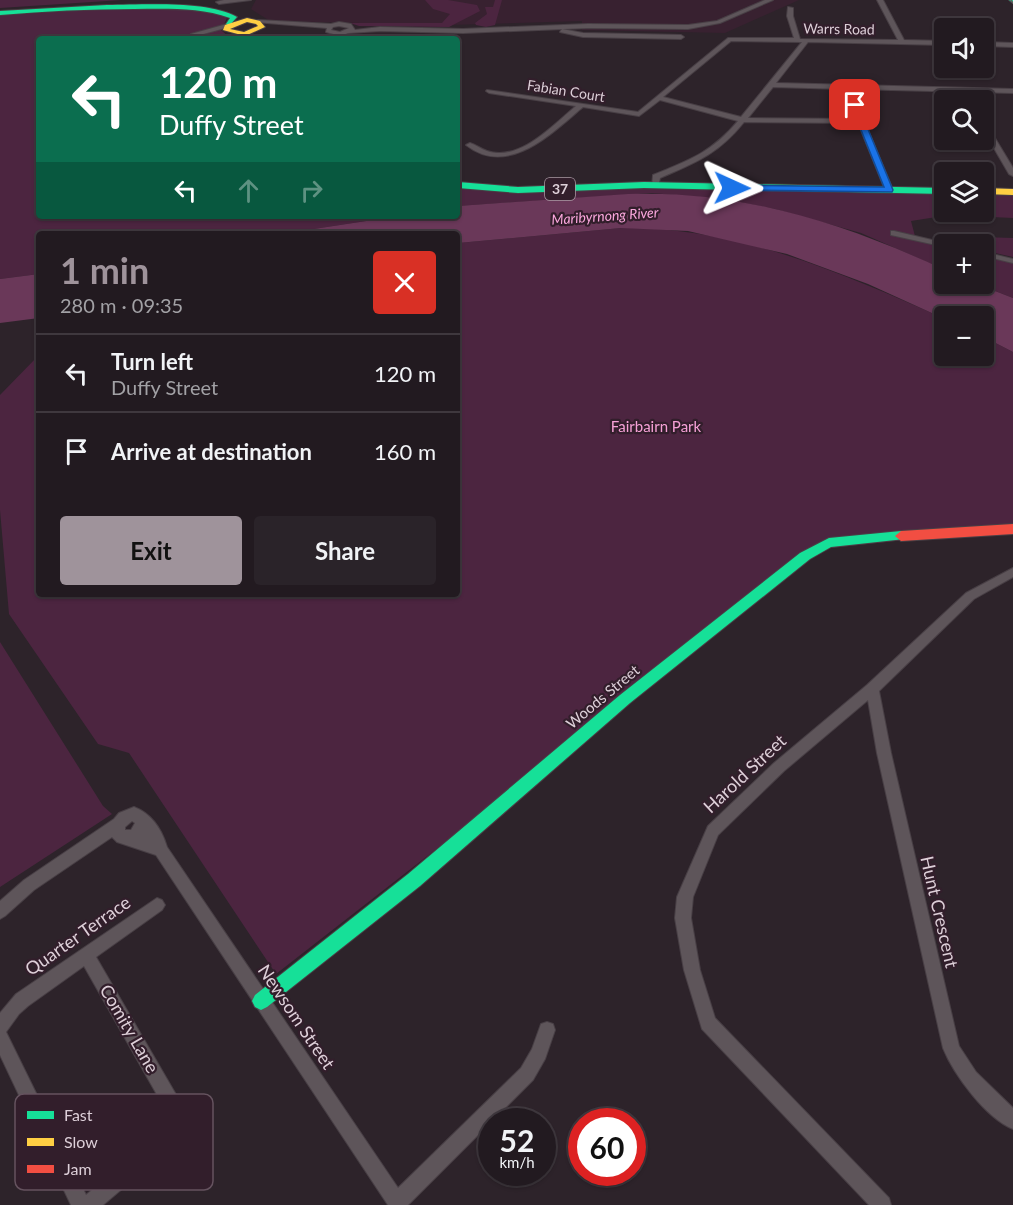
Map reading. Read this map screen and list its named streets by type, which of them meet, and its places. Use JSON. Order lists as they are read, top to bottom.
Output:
{
  "streets": {
    "main road": ["37", "Woods Street"],
    "street": [
      "Warrs Road",
      "Fabian Court",
      "Harold Street",
      "Hunt Crescent",
      "Quarter Terrace",
      "Newsom Street",
      "Comity Lane"
    ]
  },
  "crossings": [
    ["Warrs Road", "Fabian Court"],
    ["Woods Street", "Newsom Street"],
    ["Harold Street", "Hunt Crescent"],
    ["Quarter Terrace", "Comity Lane"]
  ],
  "water": ["Maribyrnong River"],
  "parks": ["Fairbairn Park"],
  "legend": ["Fast", "Slow", "Jam"],
  "page": {
    "map_buttons": ["+", "−"],
    "turn": ["120 m", "Duffy Street"],
    "heading": ["1 min", "280 m · 09:35"],
    "list": [
      {
        "name": "Turn left",
        "note": "Duffy Street",
        "value": "120 m"
      },
      {
        "name": "Arrive at destination",
        "value": "160 m"
      }
    ],
    "buttons": ["Exit", "Share"],
    "speed": "52 km/h",
    "limit": "60"
  }
}
